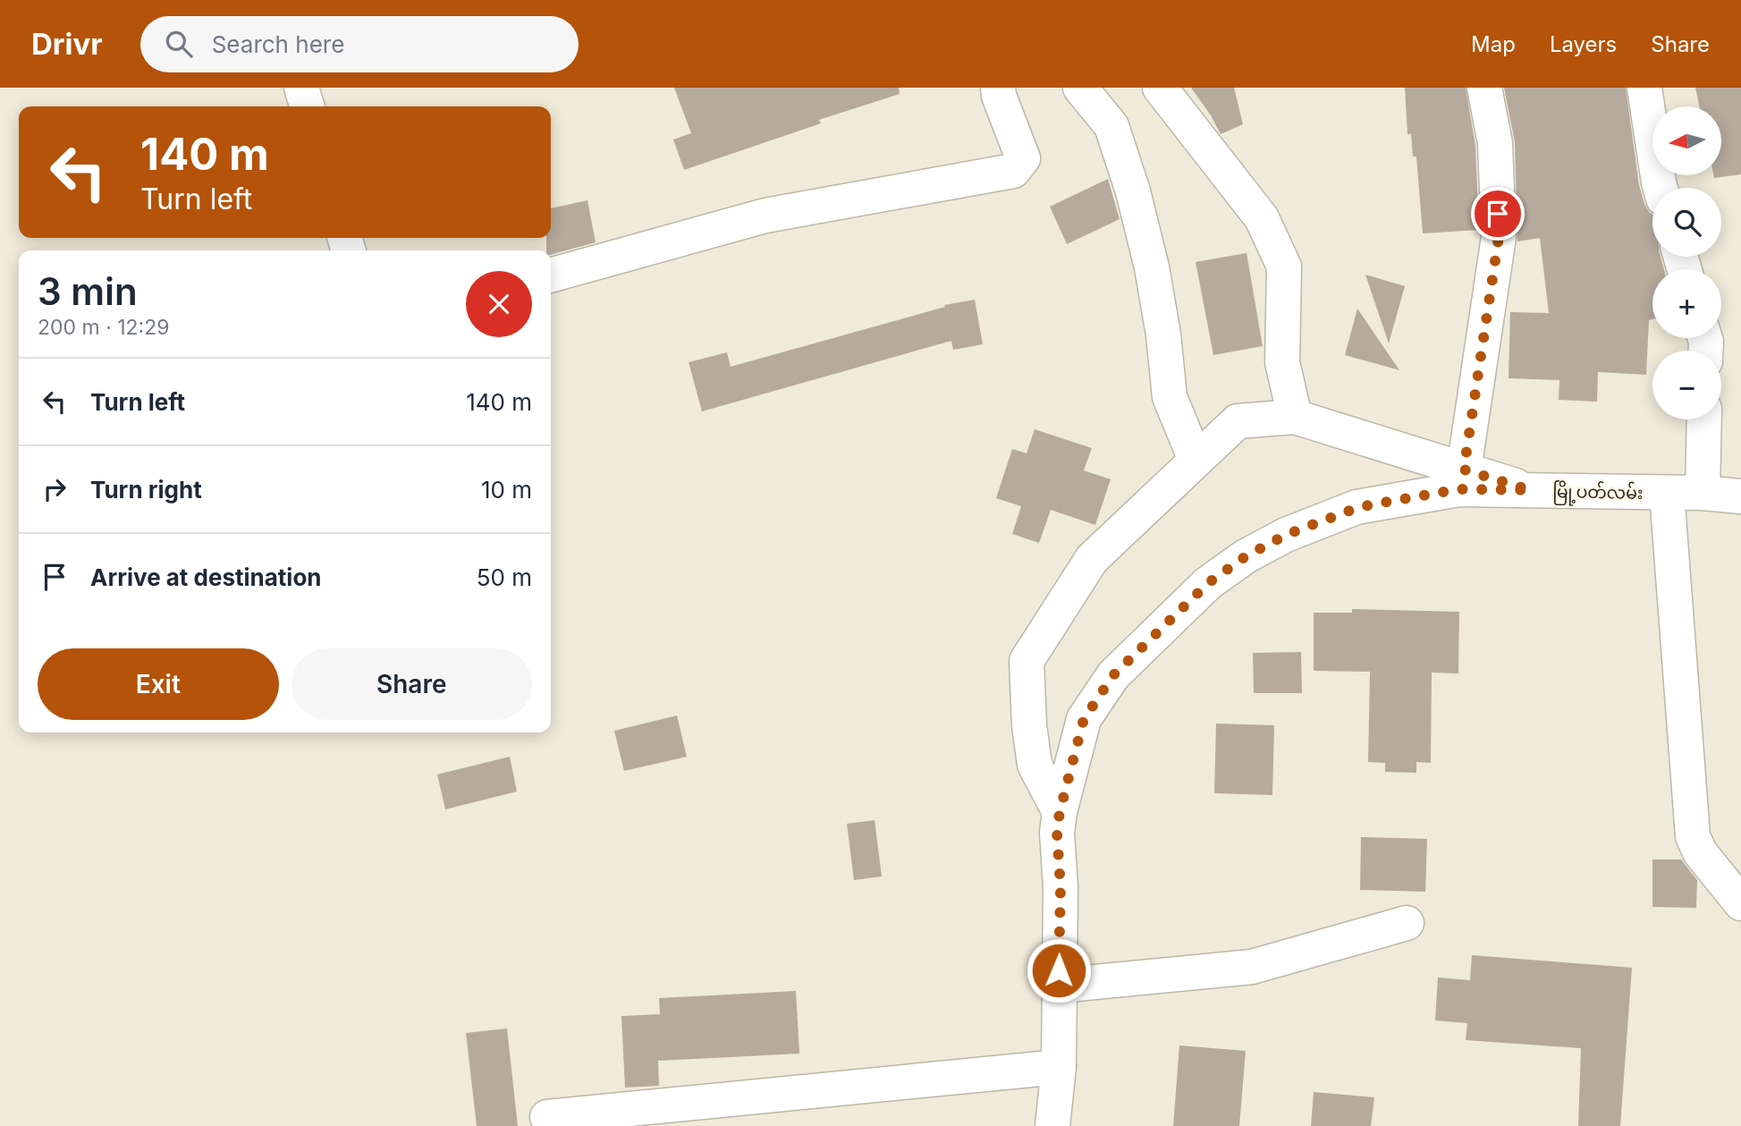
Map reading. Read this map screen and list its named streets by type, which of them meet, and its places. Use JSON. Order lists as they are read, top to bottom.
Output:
{
  "streets": {
    "street": ["မြို့ပတ်လမ်း"]
  },
  "north": "left",
  "page": {
    "header": "Drivr",
    "search": "Search here",
    "nav": ["Map", "Layers", "Share"],
    "map_buttons": ["+", "−"],
    "turn": ["140 m", "Turn left"],
    "heading": ["3 min", "200 m · 12:29"],
    "list": [
      {
        "name": "Turn left",
        "value": "140 m"
      },
      {
        "name": "Turn right",
        "value": "10 m"
      },
      {
        "name": "Arrive at destination",
        "value": "50 m"
      }
    ],
    "buttons": ["Exit", "Share"]
  }
}
